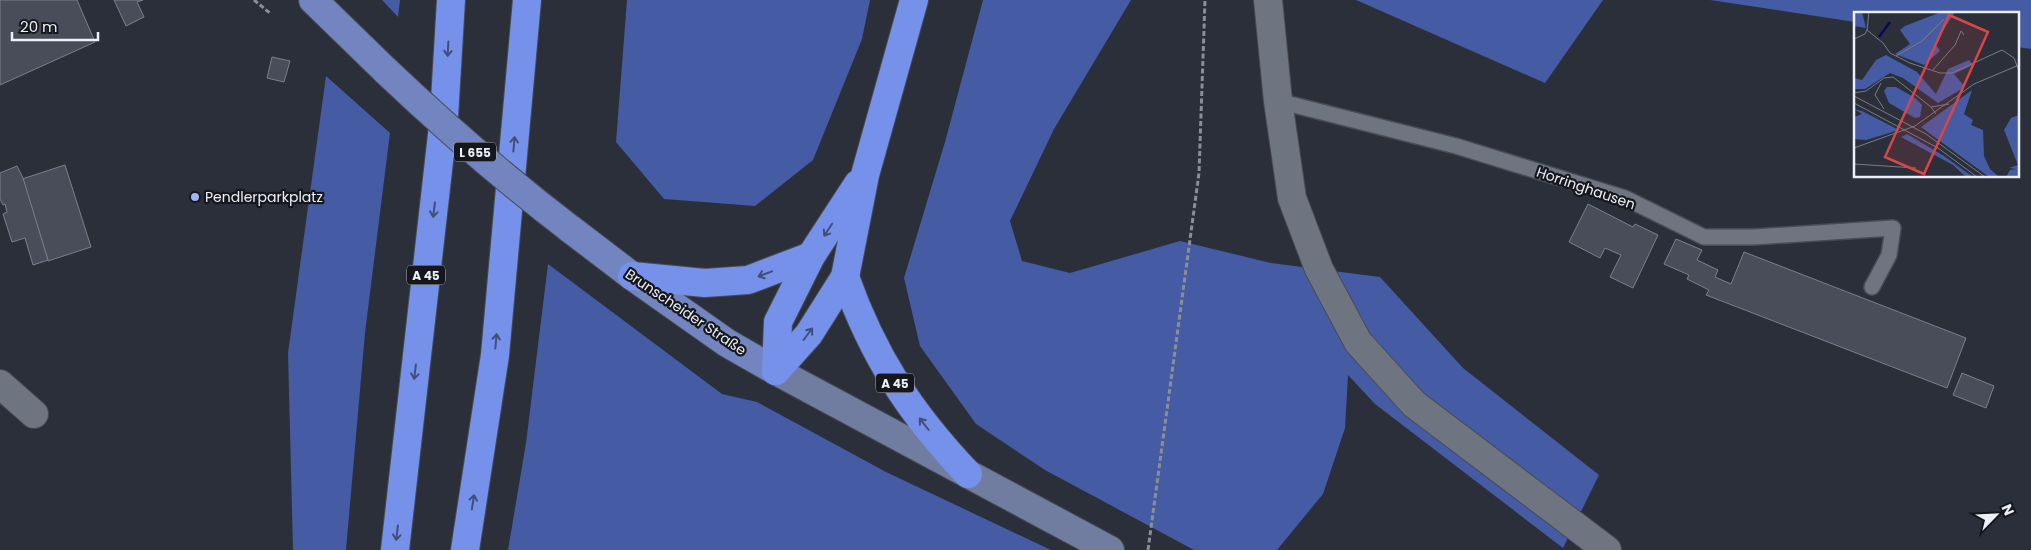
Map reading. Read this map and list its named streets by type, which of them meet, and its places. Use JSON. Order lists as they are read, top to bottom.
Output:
{
  "streets": {
    "highway": ["A 45"],
    "main road": ["L 655", "Brunscheider Straße"],
    "lane": ["Horringhausen"]
  },
  "crossings": [
    ["A 45", "Brunscheider Straße"]
  ],
  "places": ["Pendlerparkplatz"],
  "scale_bar": "20 m",
  "north": "top right"
}
